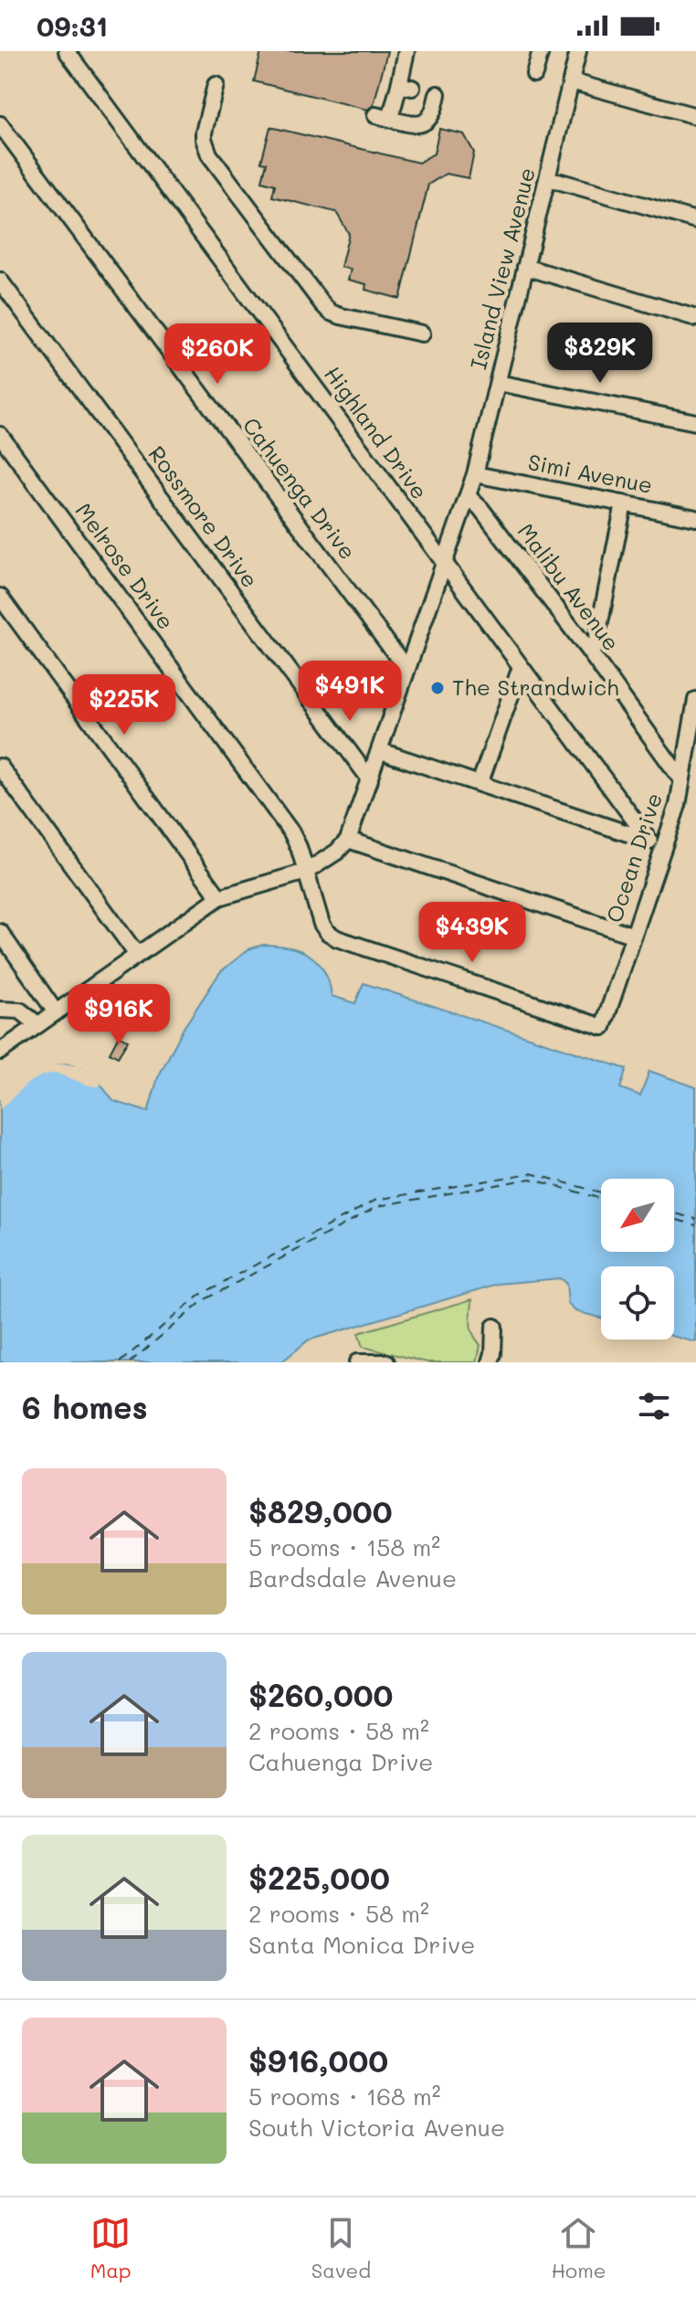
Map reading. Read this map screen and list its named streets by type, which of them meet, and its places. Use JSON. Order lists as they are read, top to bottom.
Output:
{
  "streets": {
    "street": [
      "Island View Avenue",
      "Highland Drive",
      "Simi Avenue",
      "Cahuenga Drive",
      "Rossmore Drive",
      "Melrose Drive",
      "Malibu Avenue",
      "Ocean Drive"
    ]
  },
  "crossings": [
    ["Island View Avenue", "Highland Drive"],
    ["Island View Avenue", "Simi Avenue"],
    ["Island View Avenue", "Cahuenga Drive"],
    ["Island View Avenue", "Rossmore Drive"],
    ["Island View Avenue", "Malibu Avenue"],
    ["Melrose Drive", "Ocean Drive"],
    ["Malibu Avenue", "Ocean Drive"]
  ],
  "places": ["The Strandwich"],
  "north": "bottom left",
  "page": {
    "status": "09:31",
    "price": [
      "$829K",
      "$260K",
      "$491K",
      "$225K",
      "$439K",
      "$916K"
    ],
    "heading": "6 homes",
    "list": [
      {
        "name": "$829,000",
        "note": "5 rooms · 158 m² · Bardsdale Avenue"
      },
      {
        "name": "$260,000",
        "note": "2 rooms · 58 m² · Cahuenga Drive"
      },
      {
        "name": "$225,000",
        "note": "2 rooms · 58 m² · Santa Monica Drive"
      },
      {
        "name": "$916,000",
        "note": "5 rooms · 168 m² · South Victoria Avenue"
      }
    ],
    "tabs": ["Map", "Saved", "Home"]
  }
}
